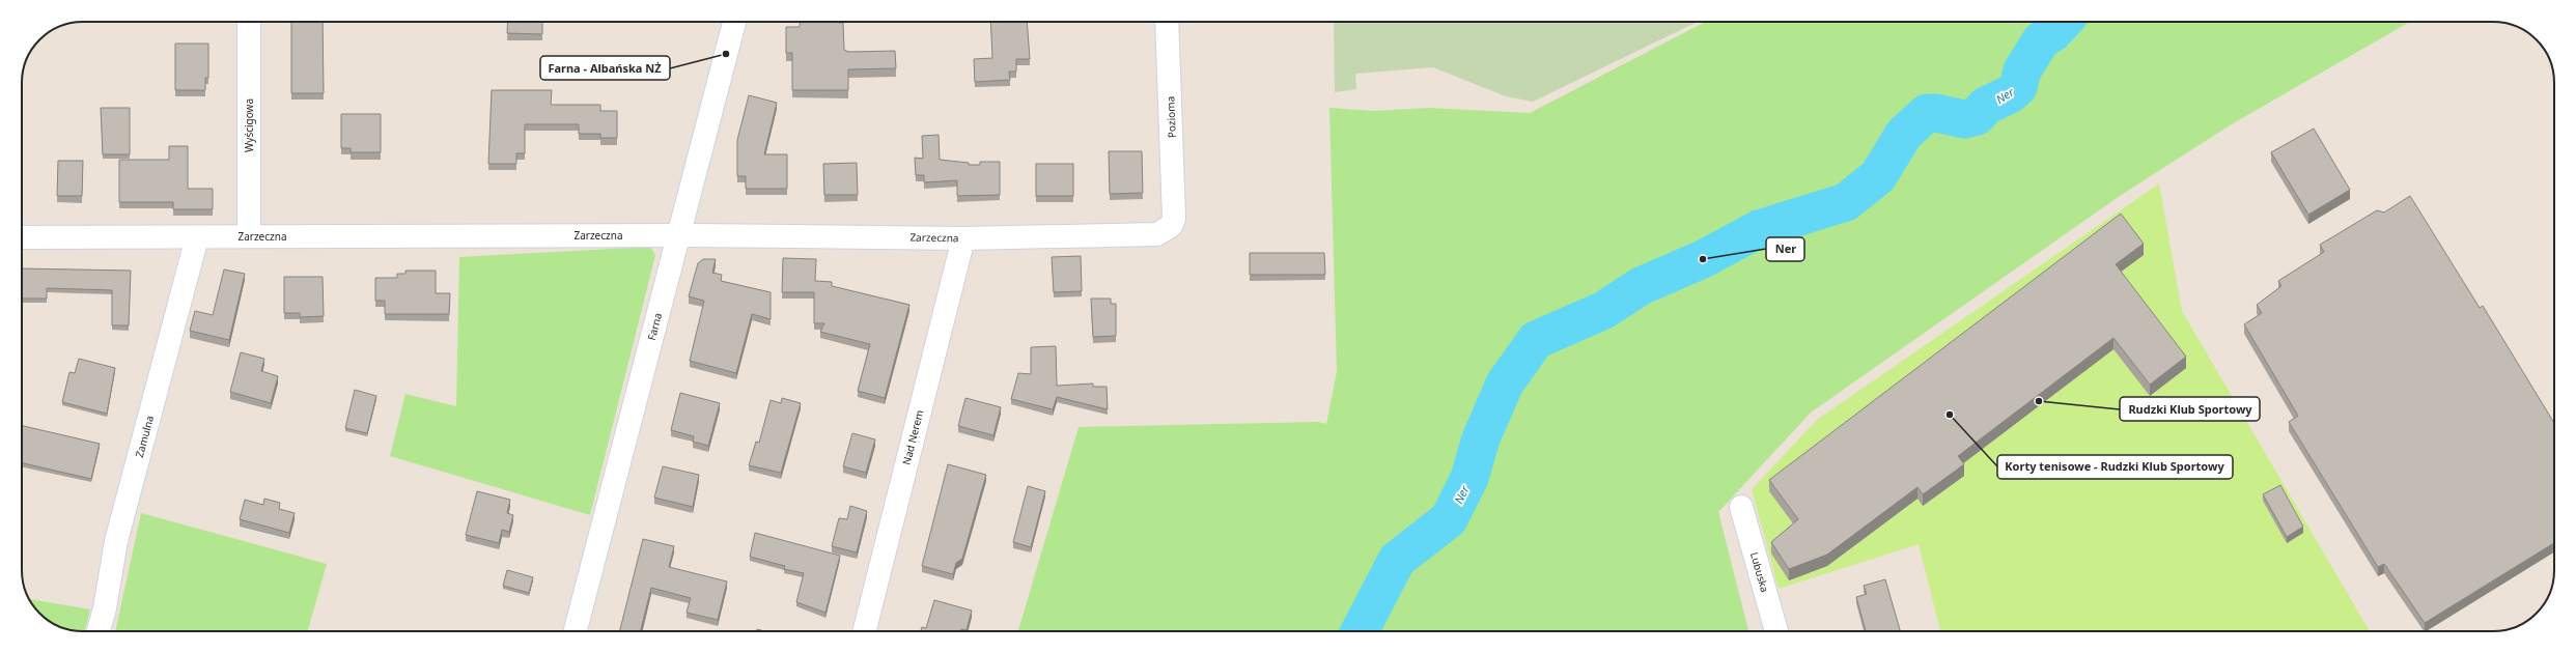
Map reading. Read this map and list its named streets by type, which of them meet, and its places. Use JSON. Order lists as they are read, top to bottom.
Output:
{
  "streets": {
    "street": [
      "Pozioma",
      "Wyścigowa",
      "Zarzeczna",
      "Farna",
      "Zamulna",
      "Nad Nerem",
      "Lubuska"
    ]
  },
  "crossings": [
    ["Pozioma", "Zarzeczna"],
    ["Wyścigowa", "Zarzeczna"],
    ["Zarzeczna", "Farna"],
    ["Zarzeczna", "Zamulna"],
    ["Zarzeczna", "Nad Nerem"]
  ],
  "water": ["Ner"],
  "places": [
    "Farna - Albańska NŻ",
    "Ner",
    "Rudzki Klub Sportowy",
    "Korty tenisowe - Rudzki Klub Sportowy"
  ]
}
